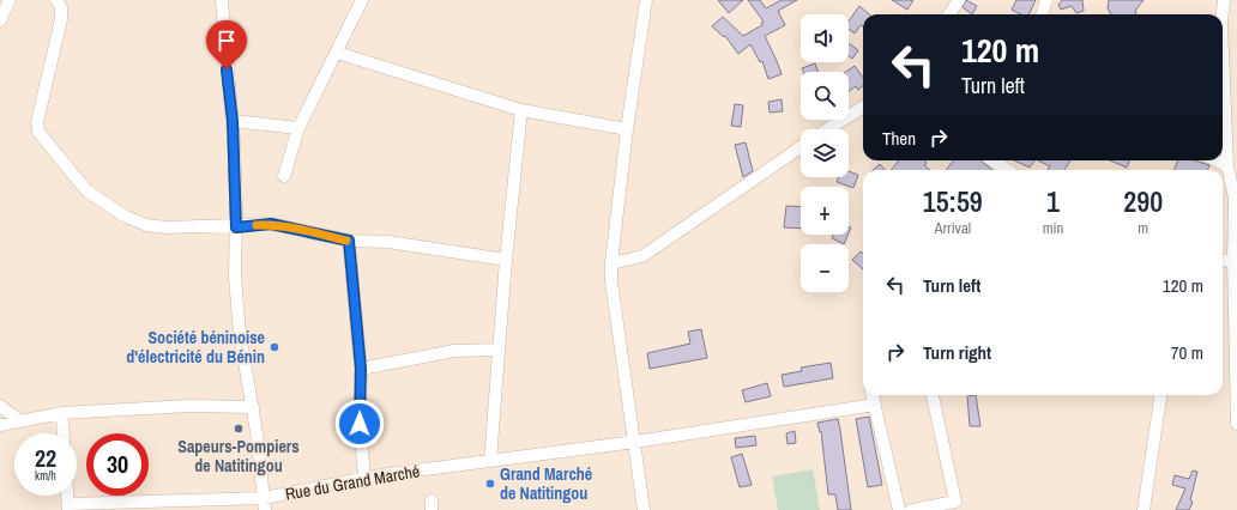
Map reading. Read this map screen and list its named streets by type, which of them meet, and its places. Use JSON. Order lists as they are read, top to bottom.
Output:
{
  "streets": {
    "street": ["Rue du Grand Marché"]
  },
  "places": ["Société béninoise d'électricité du Bénin", "Sapeurs-Pompiers de Natitingou", "Grand Marché de Natitingou"],
  "page": {
    "map_buttons": ["+", "−"],
    "turn": ["120 m", "Turn left"],
    "then": "Then",
    "eta": [
      "15:59",
      "Arrival",
      "1",
      "min",
      "290",
      "m"
    ],
    "list": [
      {
        "name": "Turn left",
        "value": "120 m"
      },
      {
        "name": "Turn right",
        "value": "70 m"
      }
    ],
    "speed": "22 km/h",
    "limit": "30"
  }
}
